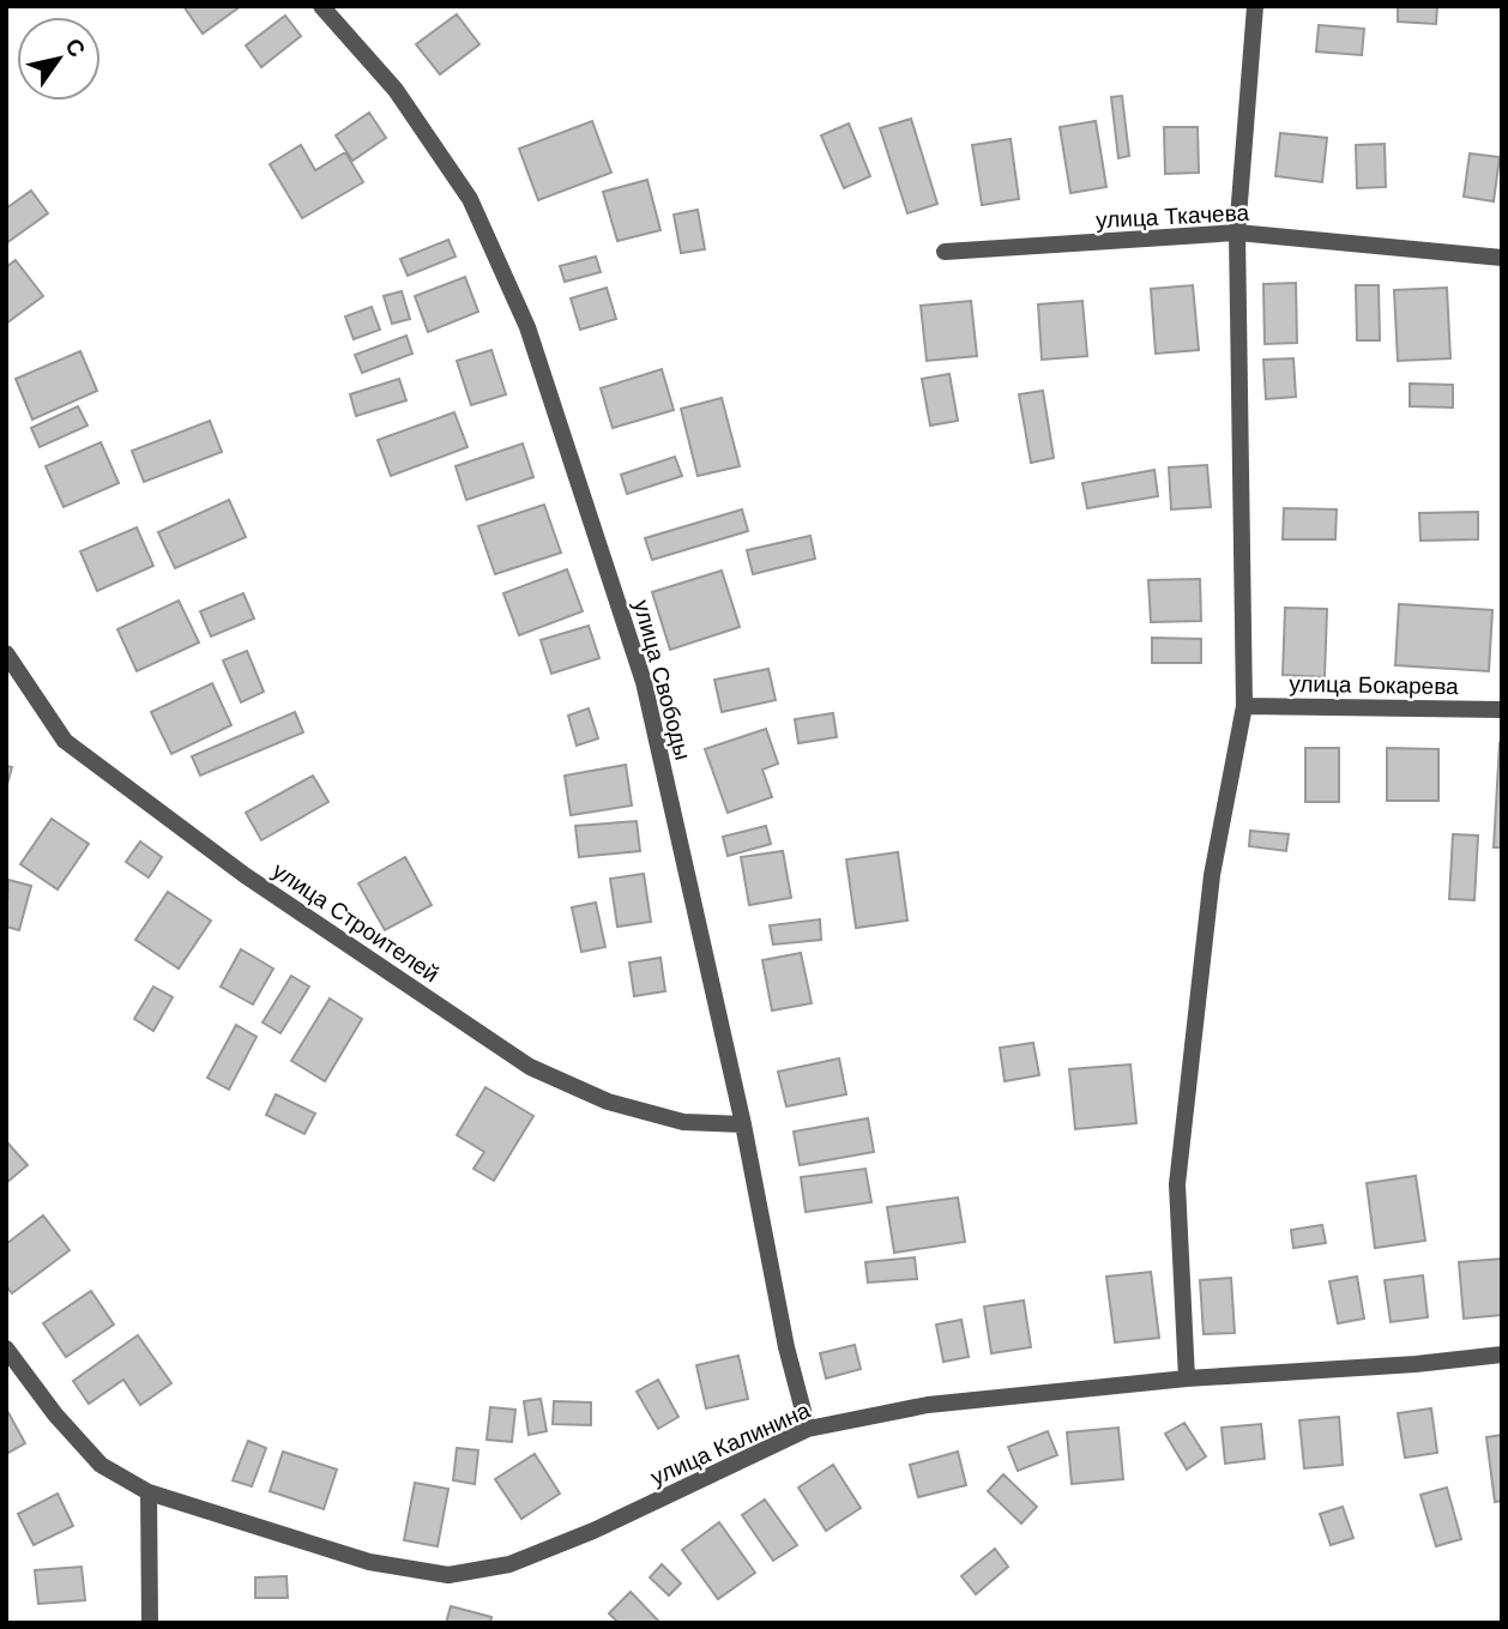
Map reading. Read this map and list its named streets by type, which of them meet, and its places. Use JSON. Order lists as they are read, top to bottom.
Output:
{
  "streets": {
    "street": [
      "улица Ткачева",
      "улица Свободы",
      "улица Бокарева",
      "улица Строителей",
      "улица Калинина"
    ]
  },
  "crossings": [
    ["улица Свободы", "улица Строителей"],
    ["улица Свободы", "улица Калинина"]
  ],
  "north": "top right"
}
